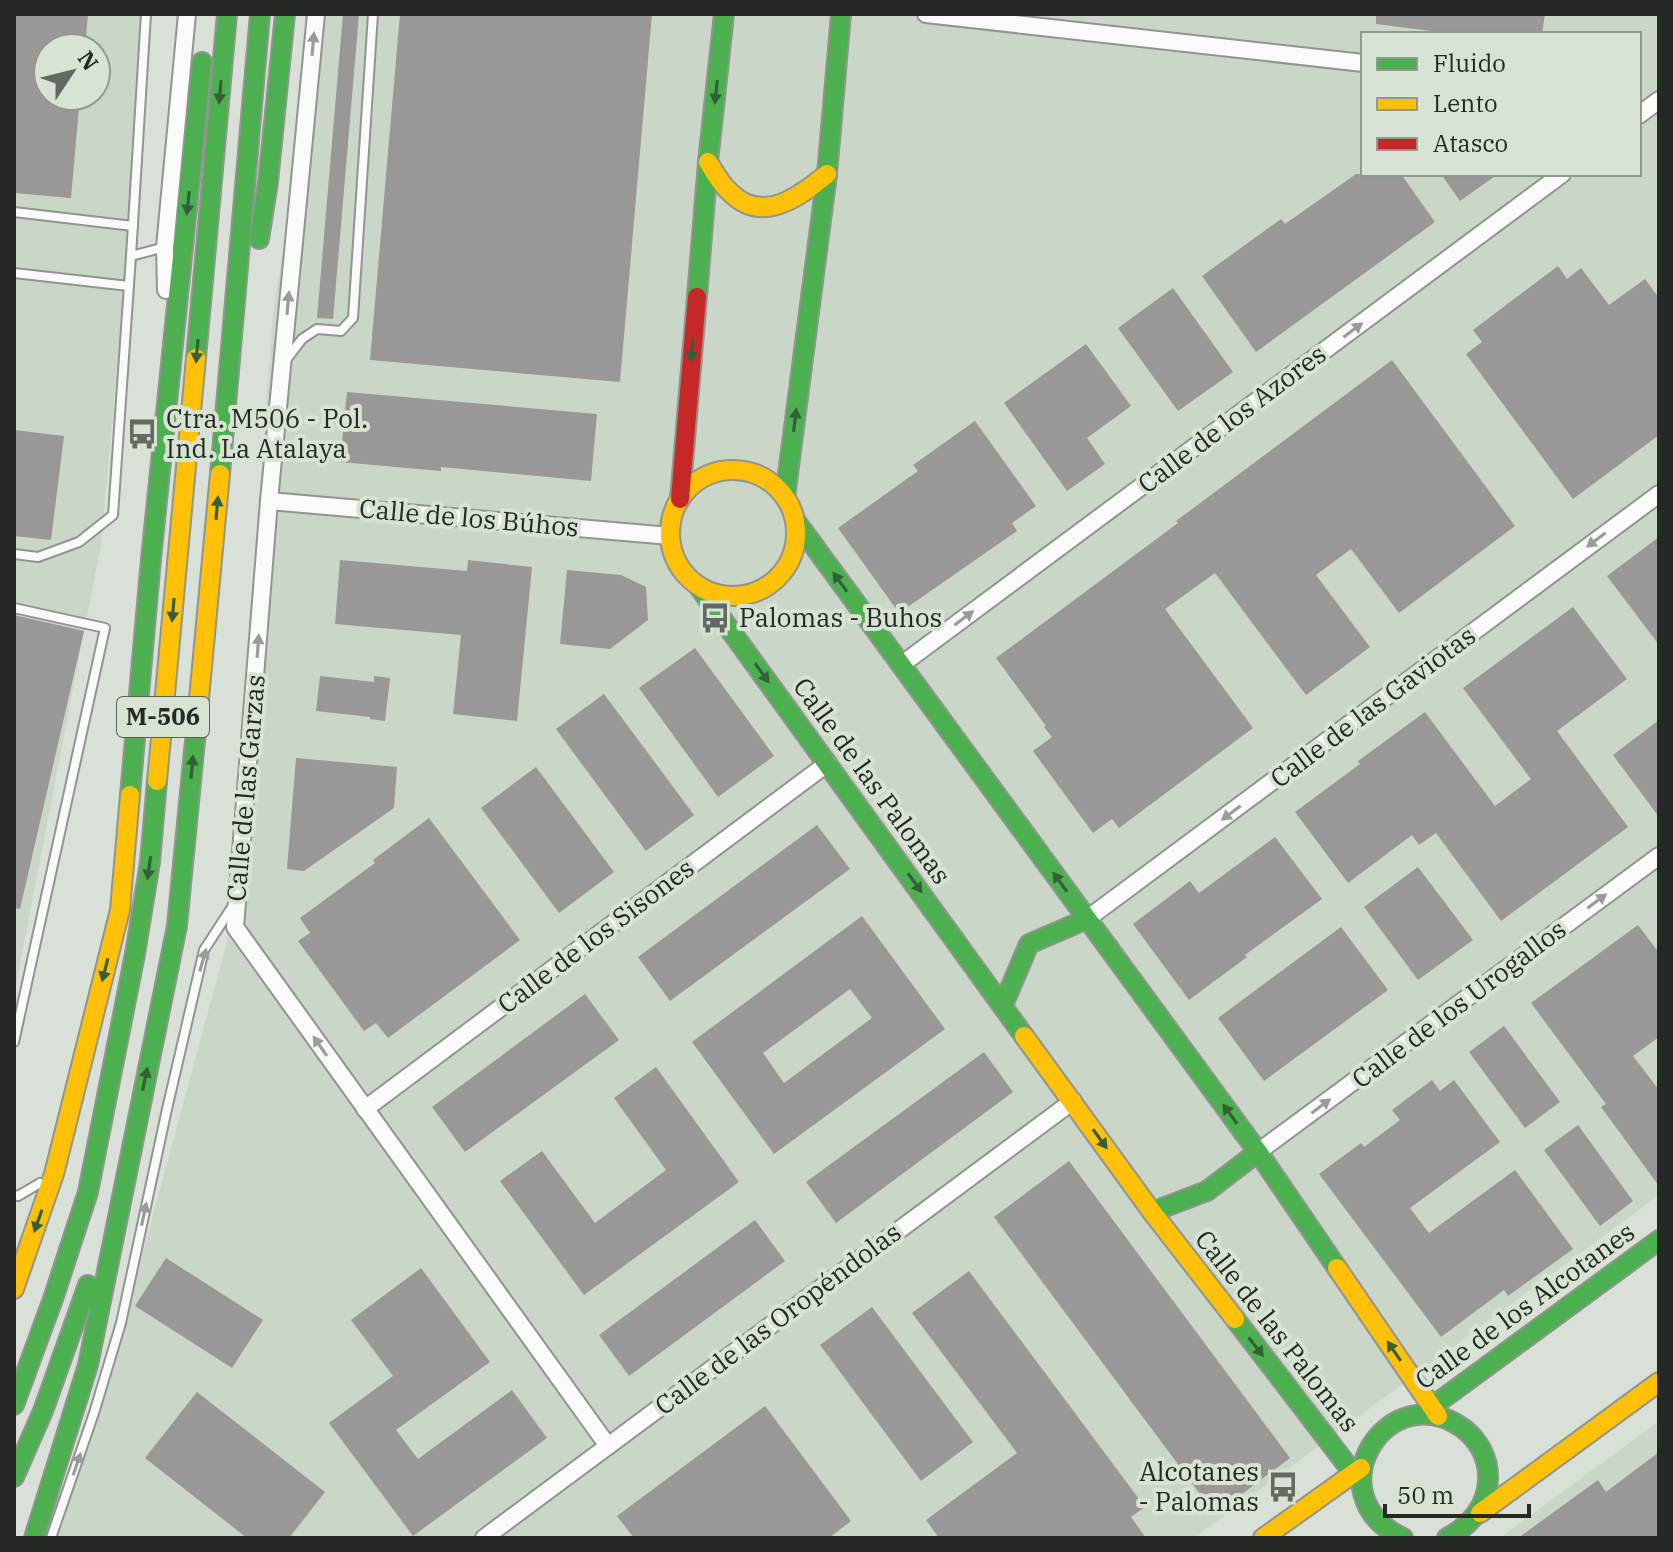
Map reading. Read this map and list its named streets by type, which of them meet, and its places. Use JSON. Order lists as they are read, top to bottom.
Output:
{
  "streets": {
    "main road": ["M-506", "Calle de las Palomas", "Calle de los Alcotanes"],
    "street": [
      "Calle de los Azores",
      "Calle de los Búhos",
      "Calle de las Gaviotas",
      "Calle de las Garzas",
      "Calle de los Sisones",
      "Calle de los Urogallos",
      "Calle de las Oropéndolas"
    ]
  },
  "crossings": [
    ["Calle de los Búhos", "Calle de las Palomas"],
    ["Calle de los Búhos", "Calle de las Garzas"],
    ["Calle de las Palomas", "Calle de los Sisones"],
    ["Calle de las Palomas", "Calle de los Urogallos"],
    ["Calle de las Palomas", "Calle de los Alcotanes"],
    ["Calle de las Palomas", "Calle de las Oropéndolas"],
    ["Calle de las Garzas", "Calle de los Sisones"],
    ["Calle de las Garzas", "Calle de las Oropéndolas"]
  ],
  "one_way": ["Calle de los Azores", "Calle de las Gaviotas", "Calle de los Urogallos"],
  "places": {
    "bus stop": ["Ctra. M506 - Pol. Ind. La Atalaya", "Palomas - Buhos", "Alcotanes - Palomas"]
  },
  "legend": ["Fluido", "Lento", "Atasco"],
  "scale_bar": "50 m",
  "north": "top right"
}
